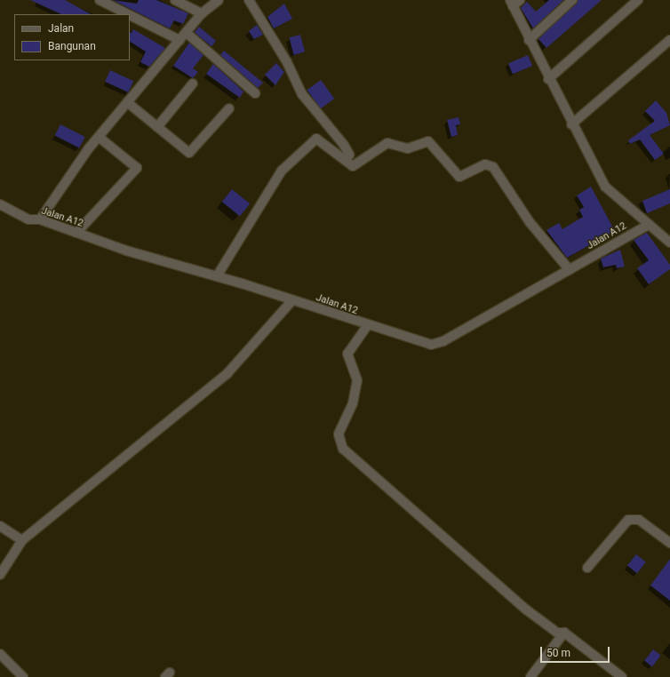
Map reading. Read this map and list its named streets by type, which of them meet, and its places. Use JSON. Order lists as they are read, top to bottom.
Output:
{
  "streets": {
    "street": ["Jalan A12"]
  },
  "legend": ["Jalan", "Bangunan"],
  "scale_bar": "50 m"
}
